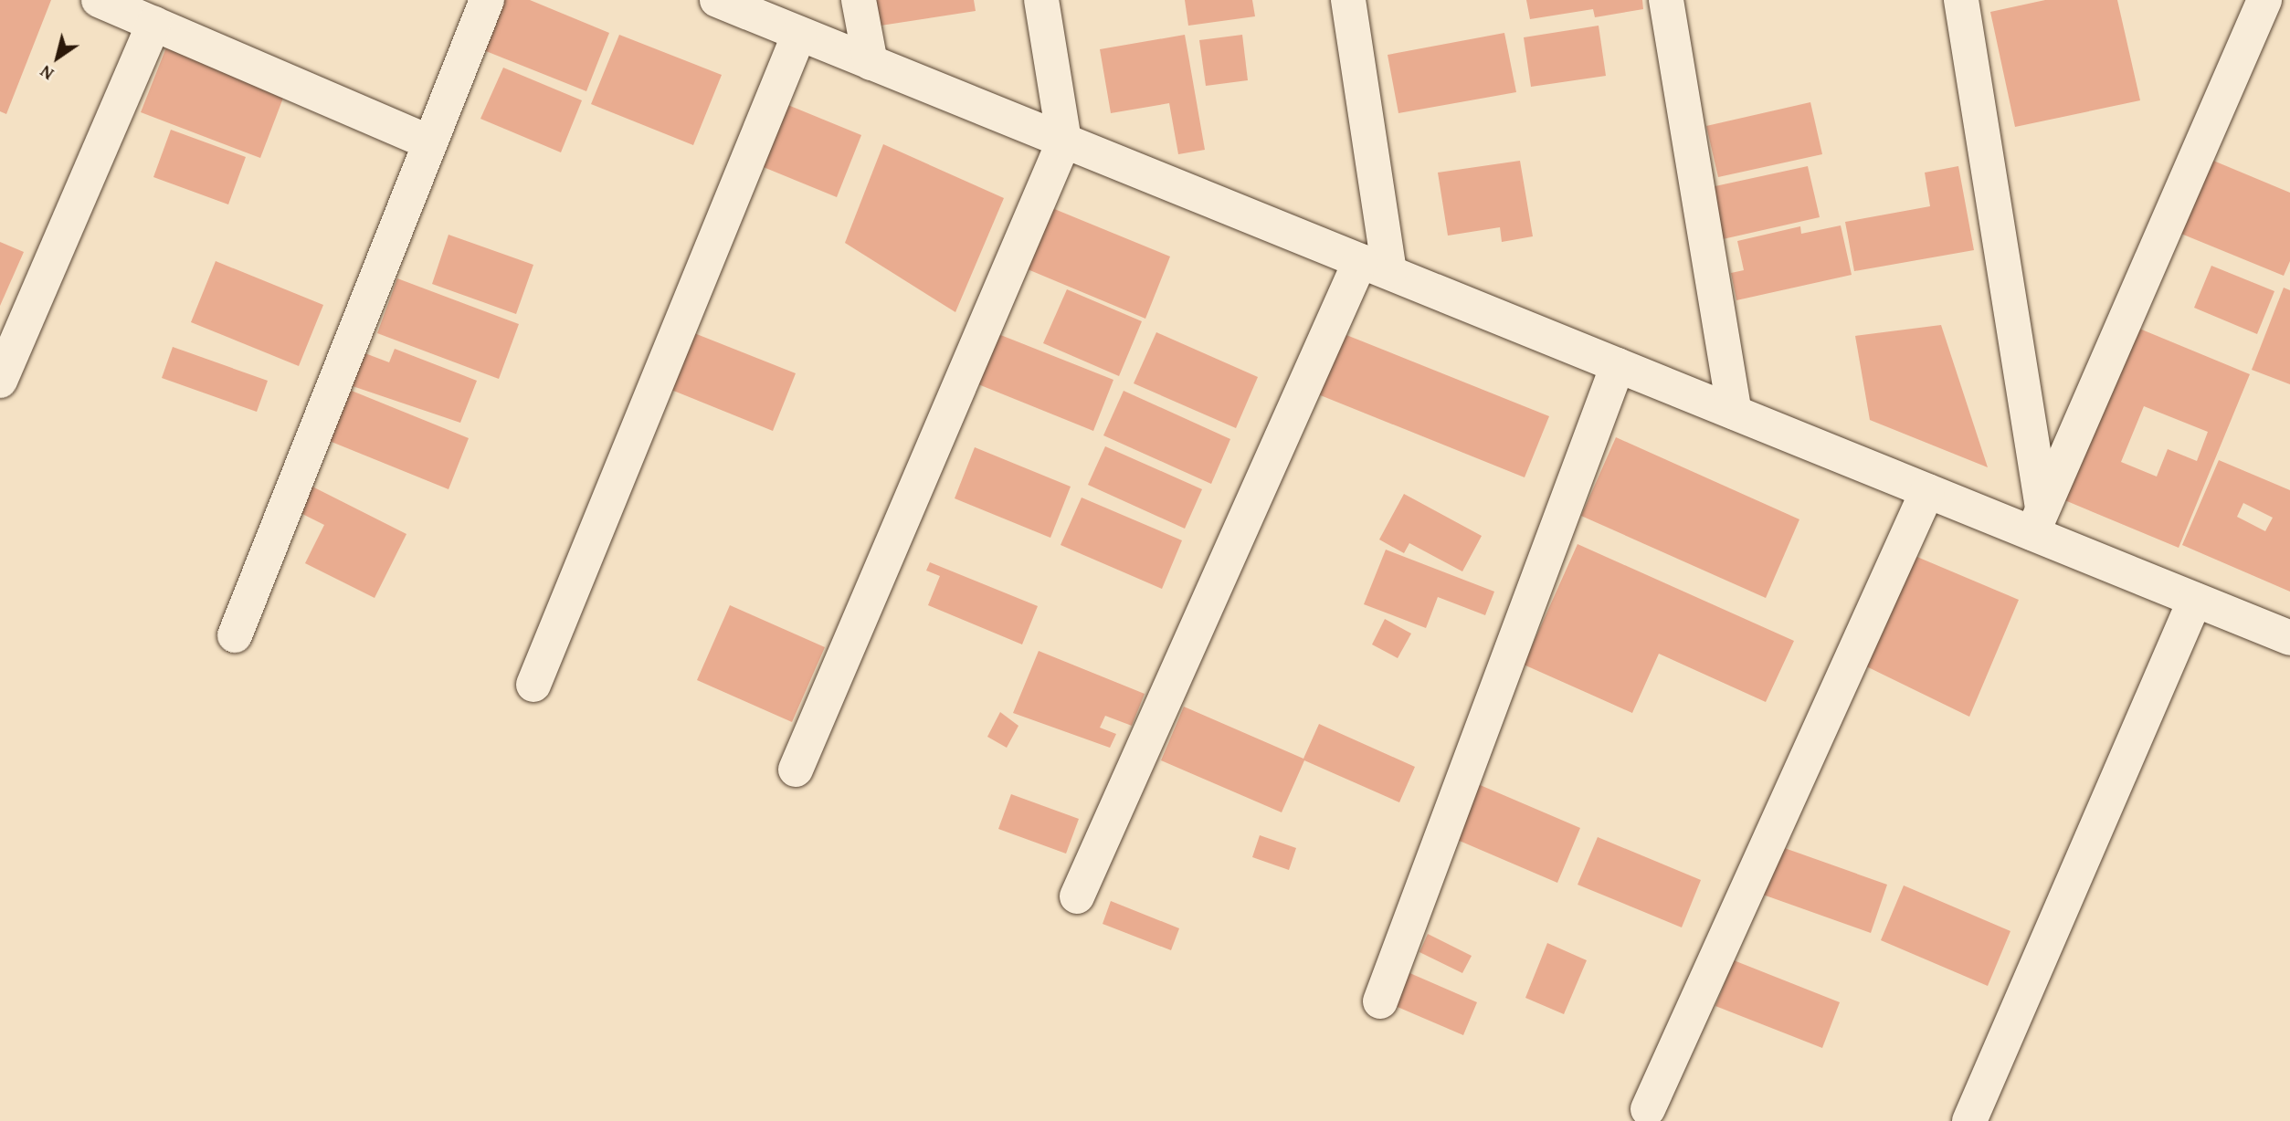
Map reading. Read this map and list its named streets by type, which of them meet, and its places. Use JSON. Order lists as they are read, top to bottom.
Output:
{
  "north": "bottom left"
}
